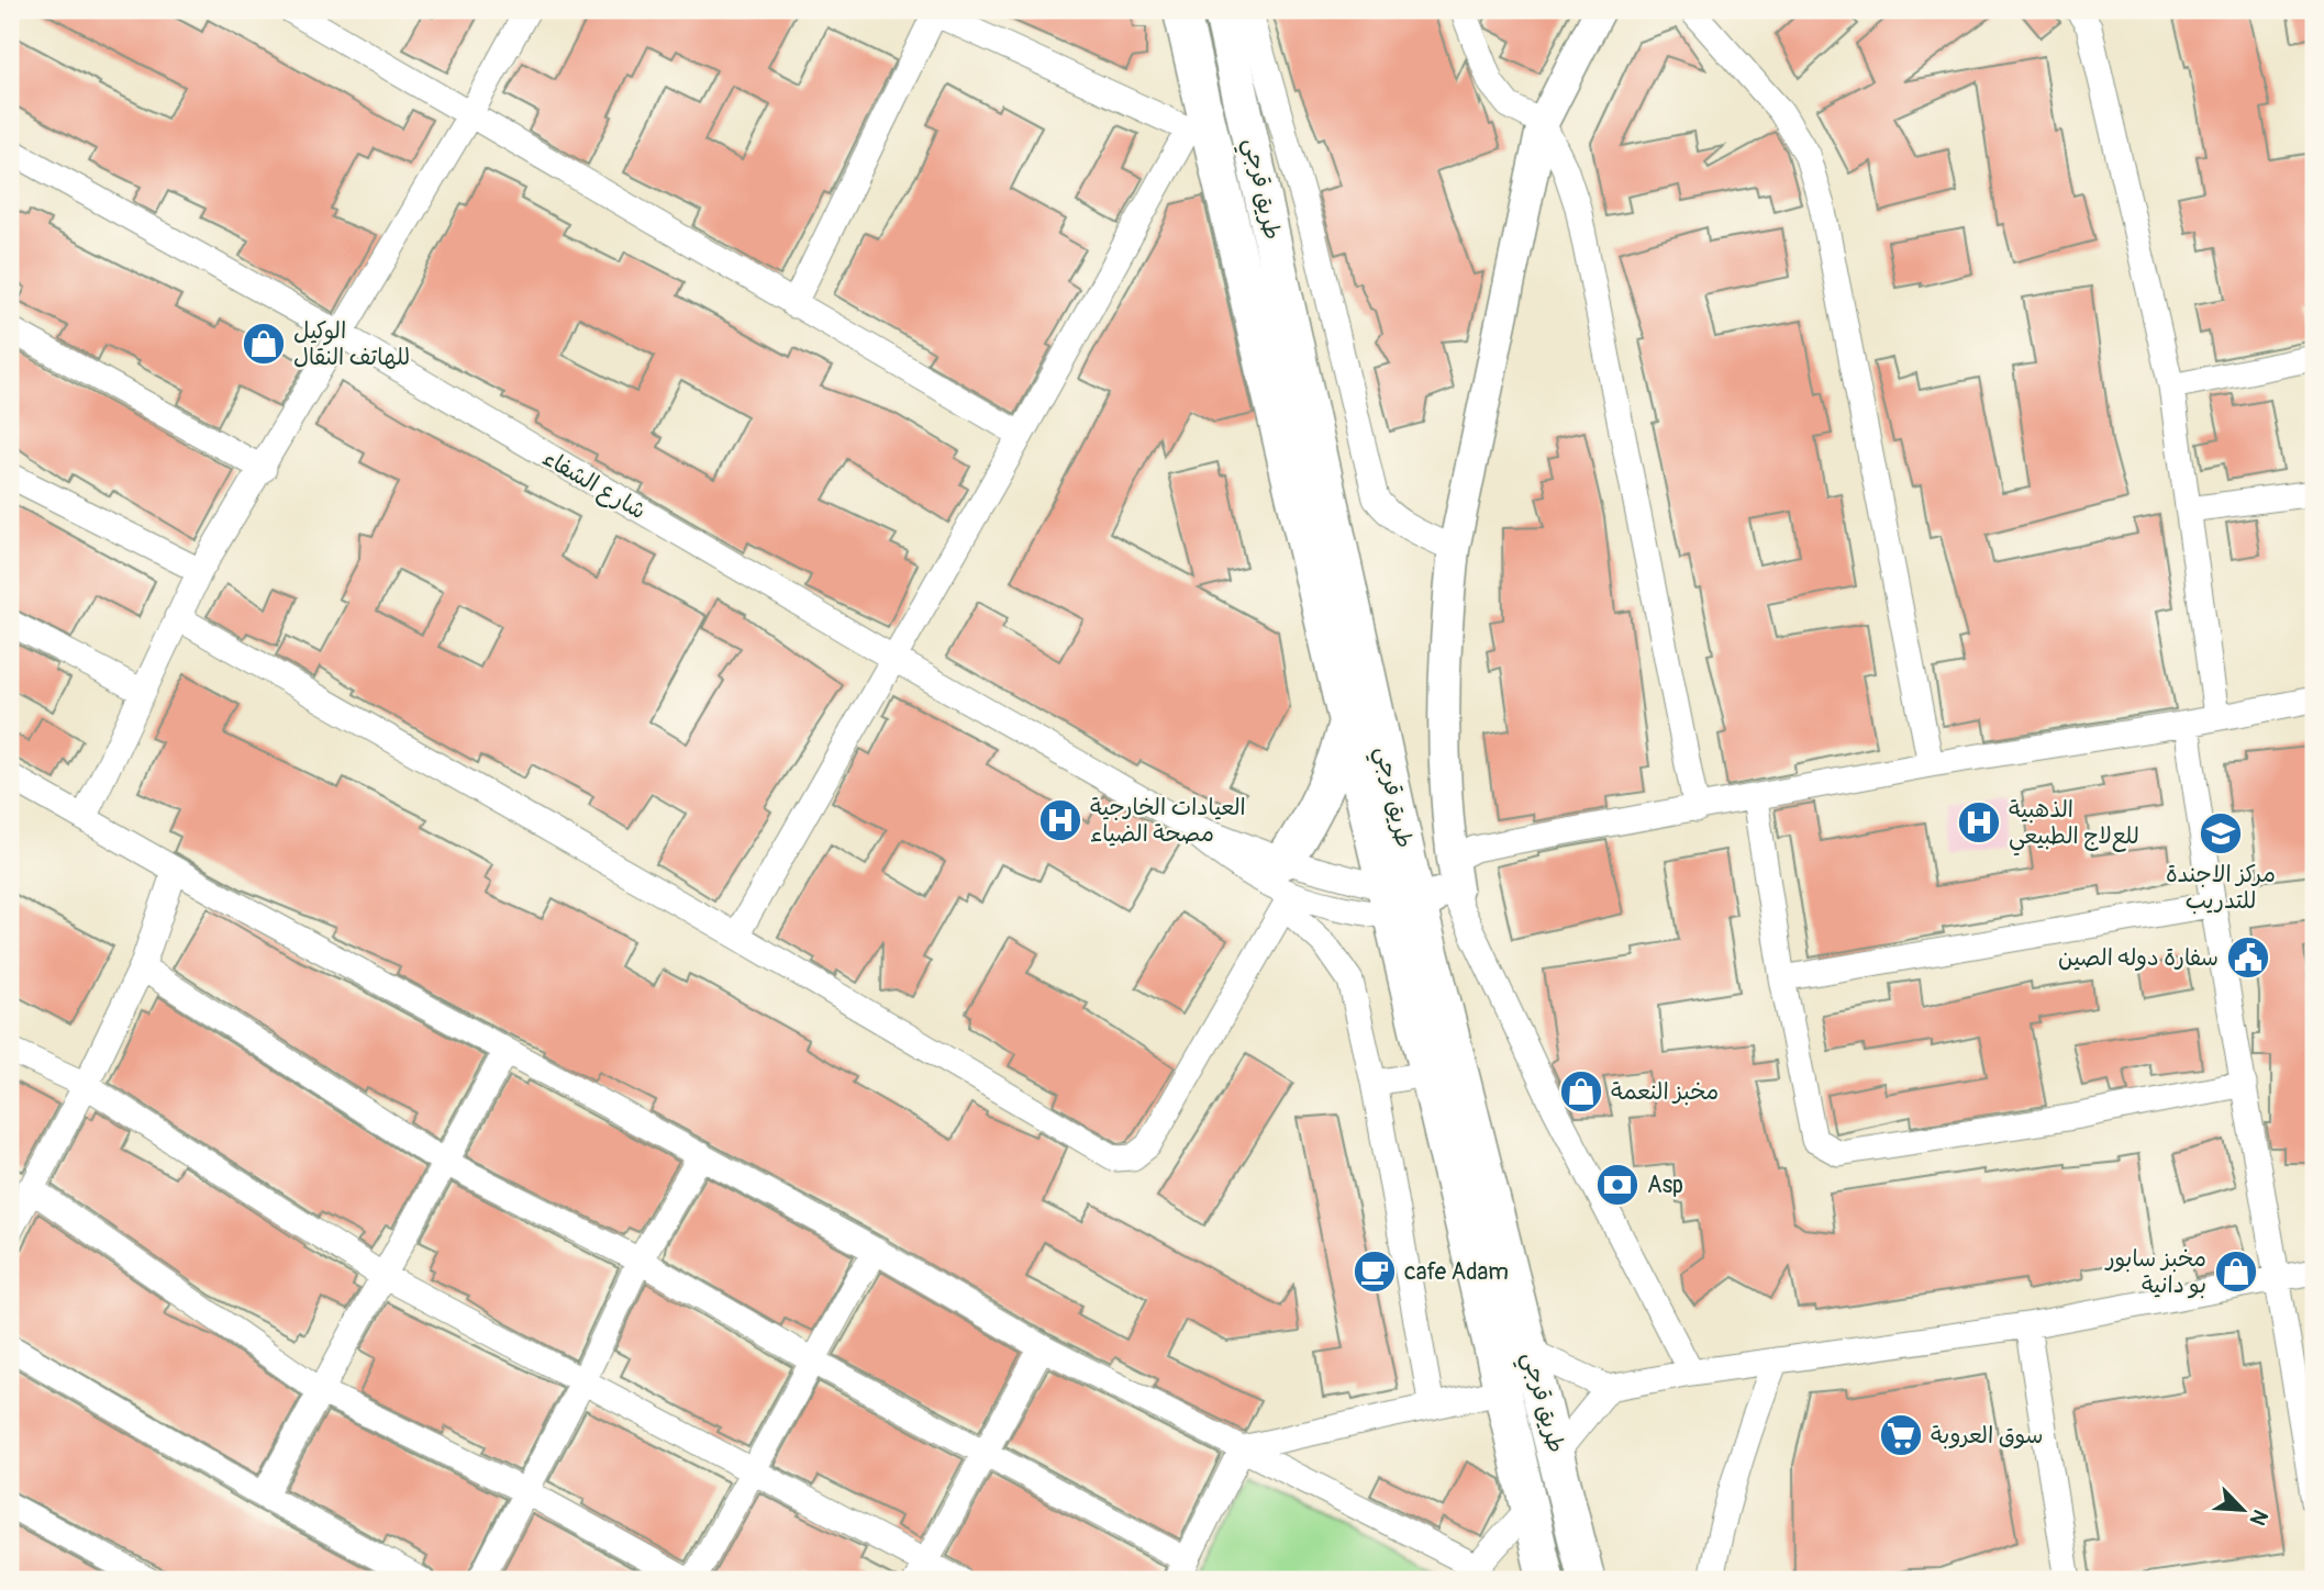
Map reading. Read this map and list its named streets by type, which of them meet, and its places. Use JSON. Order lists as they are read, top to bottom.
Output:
{
  "streets": {
    "highway": ["طريق قرجي"],
    "street": ["شارع الشفاء"]
  },
  "crossings": [
    ["طريق قرجي", "شارع الشفاء"]
  ],
  "places": {
    "shop": ["الوكيل للهاتف النقال", "مخبز النعمة", "مخبز سابور بو دانية"],
    "hospital": ["العيادات الخارجية مصحة الضياء", "الذهبية للعﻻج الطبيعي"],
    "school or university": ["مركز الاجندة للتدريب"],
    "public building": ["سفارة دوله الصين"],
    "bank": ["Asp"],
    "cafe": ["cafe Adam"],
    "supermarket": ["سوق العروبة"]
  },
  "north": "bottom right"
}
